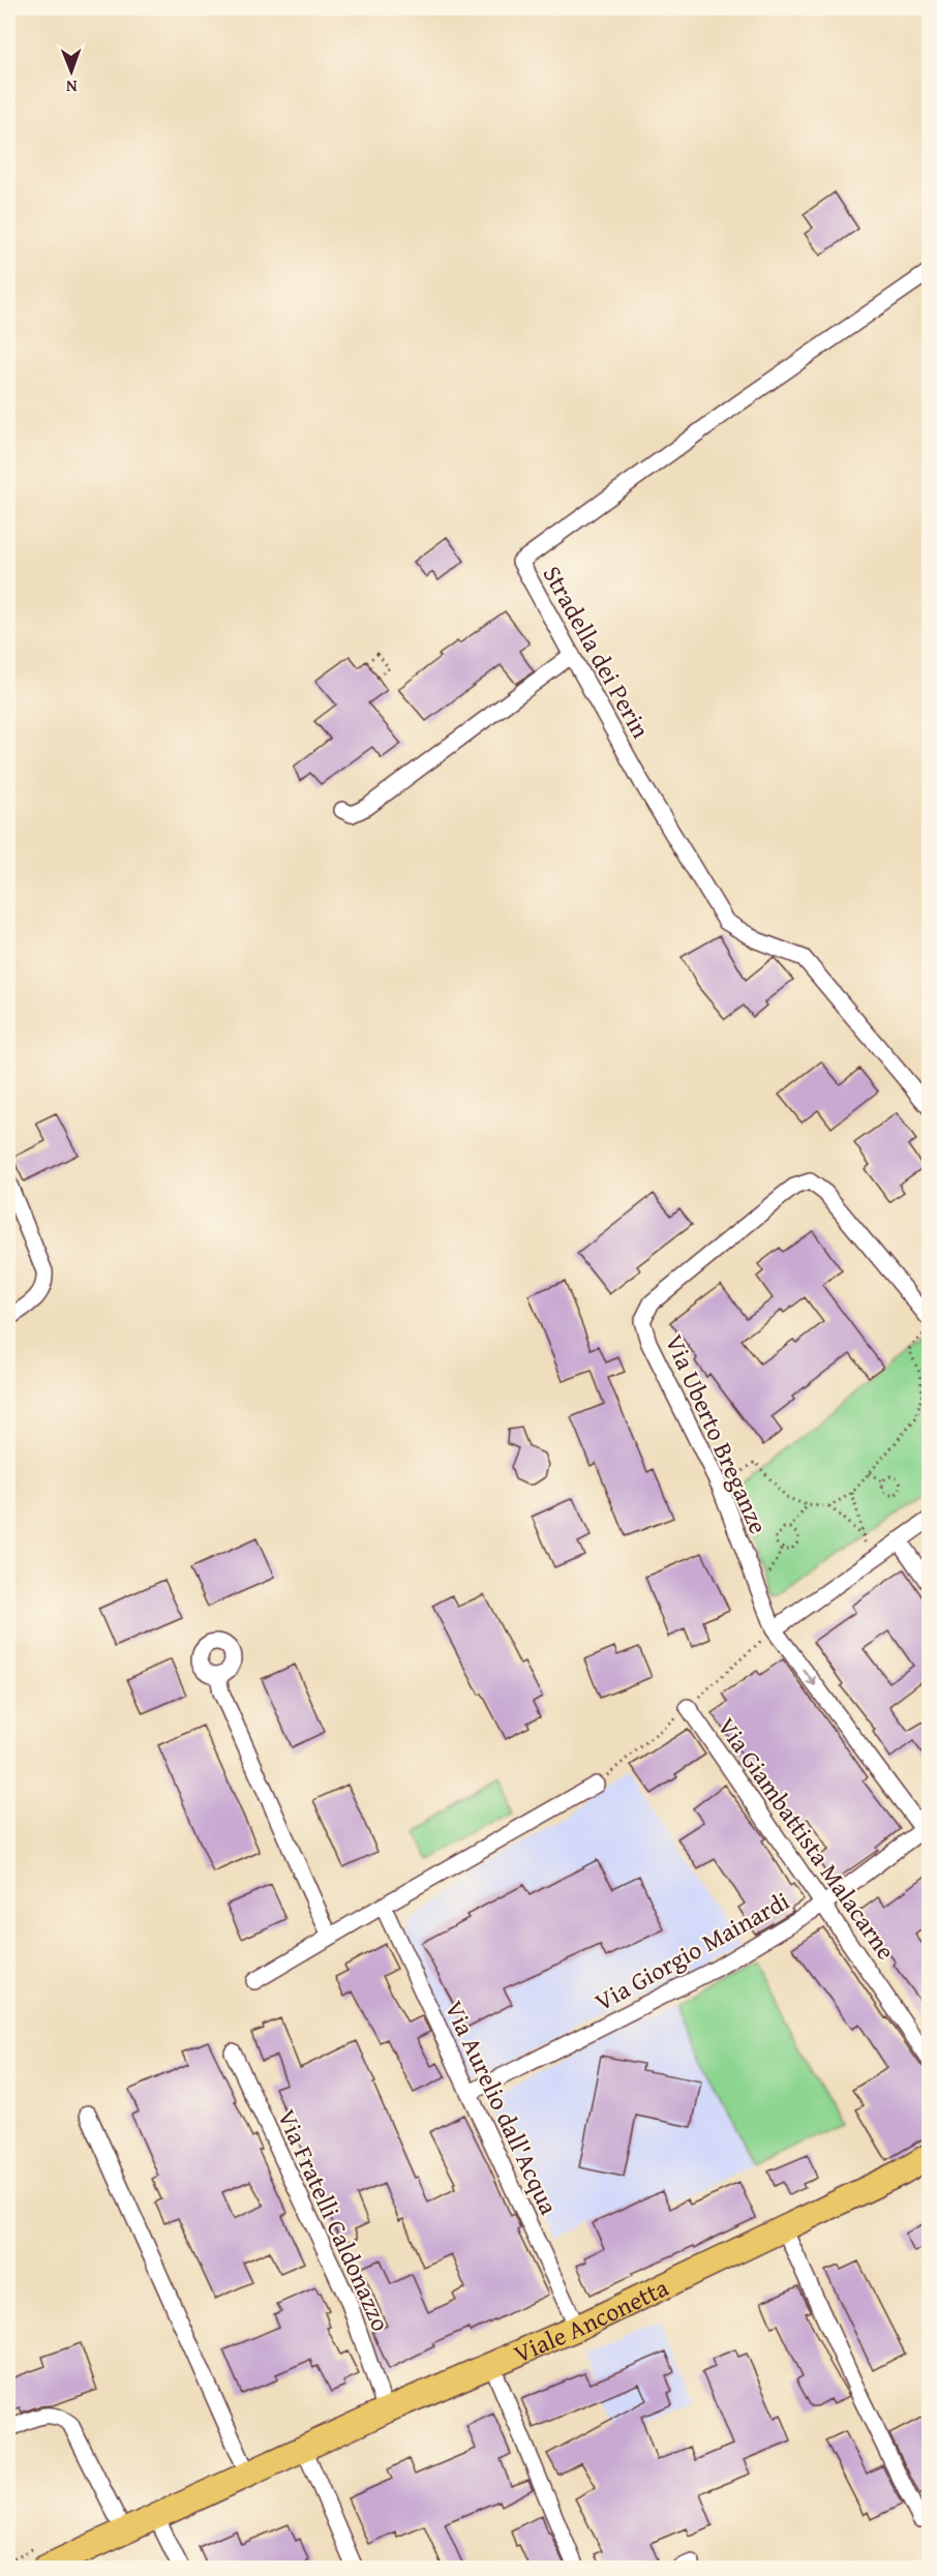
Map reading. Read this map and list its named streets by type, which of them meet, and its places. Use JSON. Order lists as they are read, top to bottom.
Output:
{
  "streets": {
    "main road": ["Viale Anconetta"],
    "street": [
      "Stradella dei Perin",
      "Via Uberto Breganze",
      "Via Giambattista Malacarne",
      "Via Giorgio Mainardi",
      "Via Aurelio dall'Acqua",
      "Via Fratelli Caldonazzo"
    ]
  },
  "crossings": [
    ["Via Uberto Breganze", "Via Giorgio Mainardi"],
    ["Via Giambattista Malacarne", "Via Giorgio Mainardi"],
    ["Via Giorgio Mainardi", "Via Aurelio dall'Acqua"],
    ["Via Aurelio dall'Acqua", "Viale Anconetta"],
    ["Via Fratelli Caldonazzo", "Viale Anconetta"]
  ],
  "north": "bottom"
}
